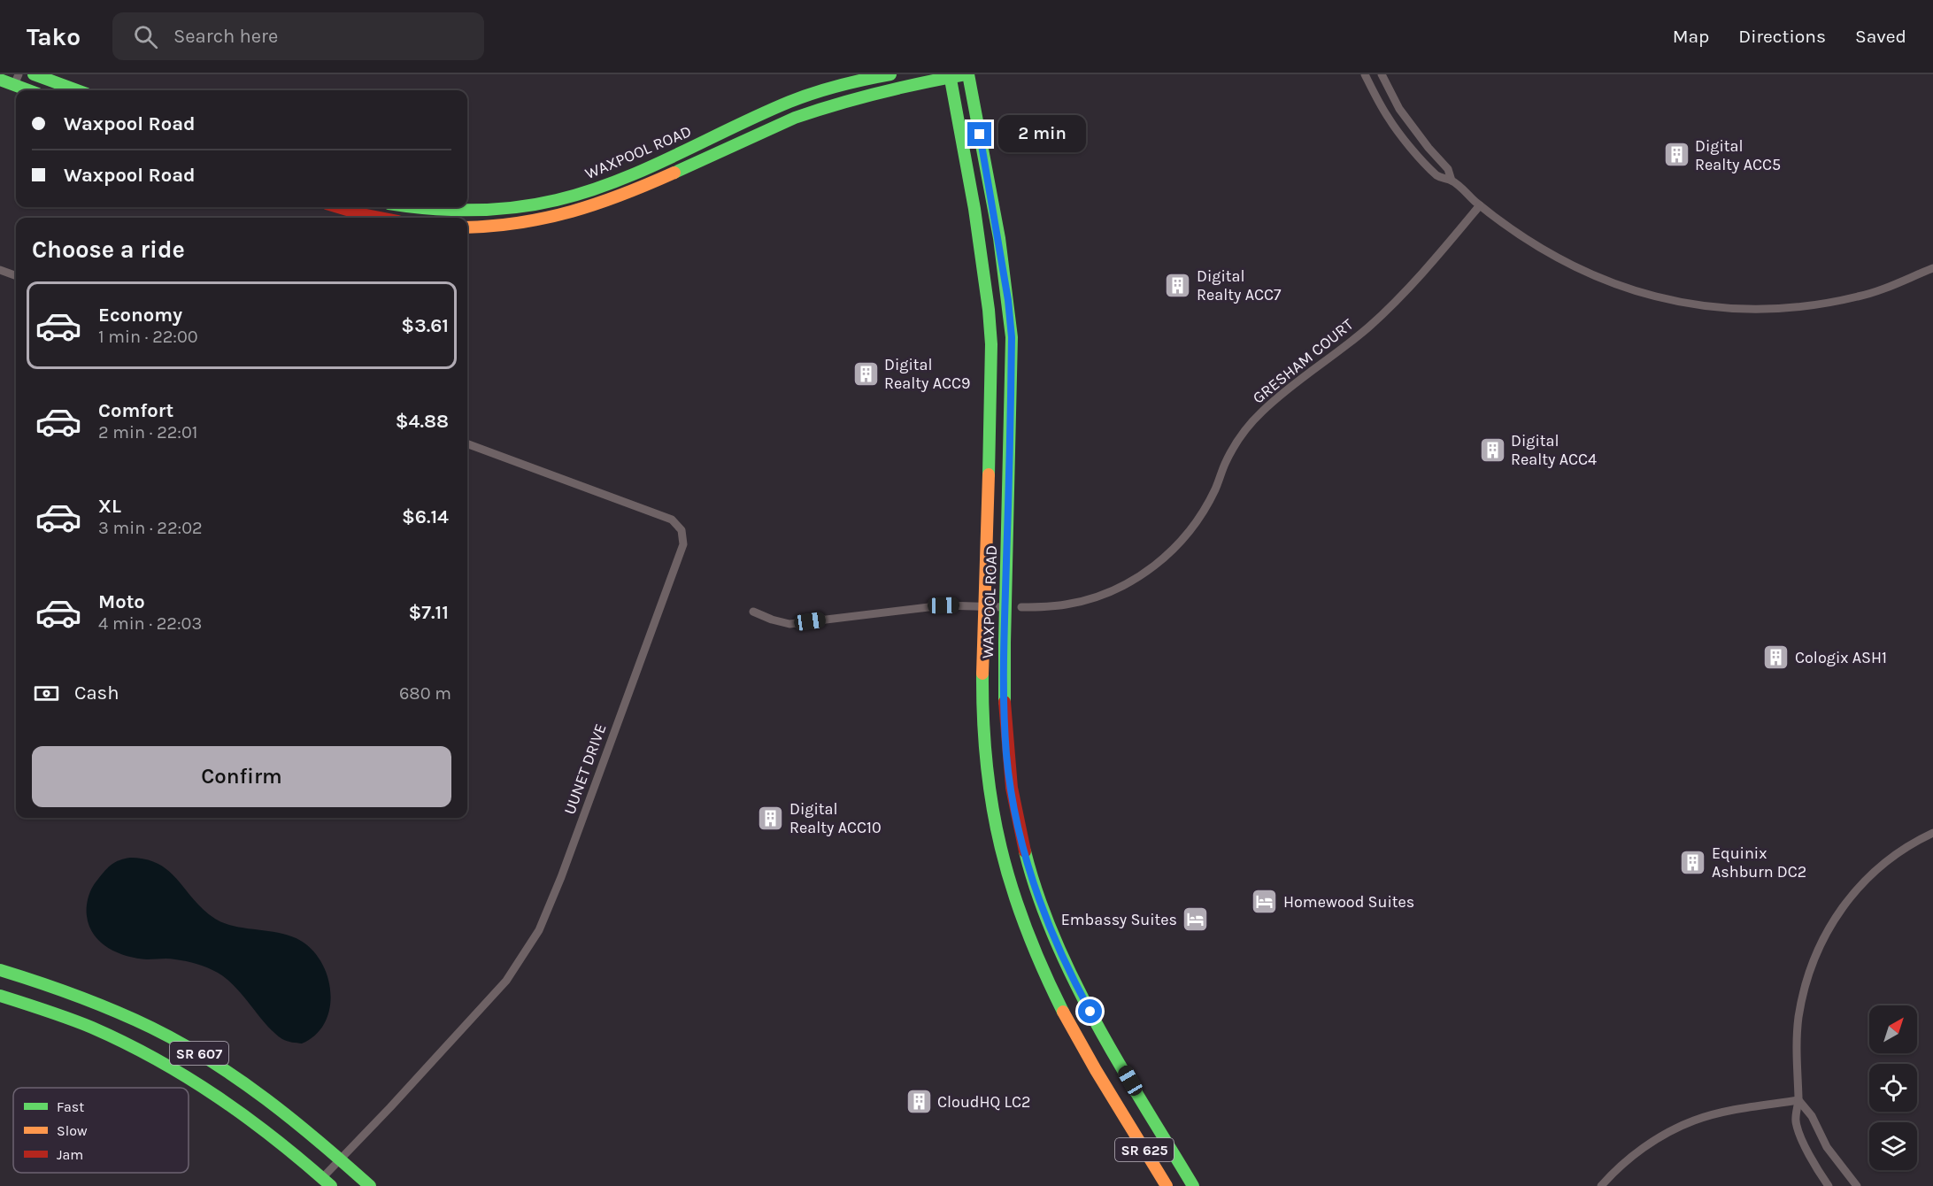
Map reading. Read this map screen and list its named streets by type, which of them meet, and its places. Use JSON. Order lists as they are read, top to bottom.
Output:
{
  "streets": {
    "main road": ["WAXPOOL ROAD", "SR 607", "SR 625"],
    "street": ["GRESHAM COURT", "UUNET DRIVE"]
  },
  "crossings": [
    ["UUNET DRIVE", "SR 607"]
  ],
  "places": {
    "building": [
      "Digital Realty ACC5",
      "Digital Realty ACC7",
      "Digital Realty ACC9",
      "Digital Realty ACC4",
      "Cologix ASH1",
      "Digital Realty ACC10",
      "Equinix Ashburn DC2",
      "CloudHQ LC2"
    ],
    "hotel": ["Homewood Suites", "Embassy Suites"]
  },
  "legend": ["Fast", "Slow", "Jam"],
  "north": "top right",
  "page": {
    "header": "Tako",
    "search": "Search here",
    "nav": ["Map", "Directions", "Saved"],
    "banner": ["Waxpool Road", "Waxpool Road"],
    "bubble": "2 min",
    "heading": "Choose a ride",
    "list": [
      {
        "name": "Economy",
        "note": "1 min · 22:00",
        "value": "$3.61"
      },
      {
        "name": "Comfort",
        "note": "2 min · 22:01",
        "value": "$4.88"
      },
      {
        "name": "XL",
        "note": "3 min · 22:02",
        "value": "$6.14"
      },
      {
        "name": "Moto",
        "note": "4 min · 22:03",
        "value": "$7.11"
      }
    ],
    "pay": ["Cash", "680 m"],
    "buttons": "Confirm"
  }
}
